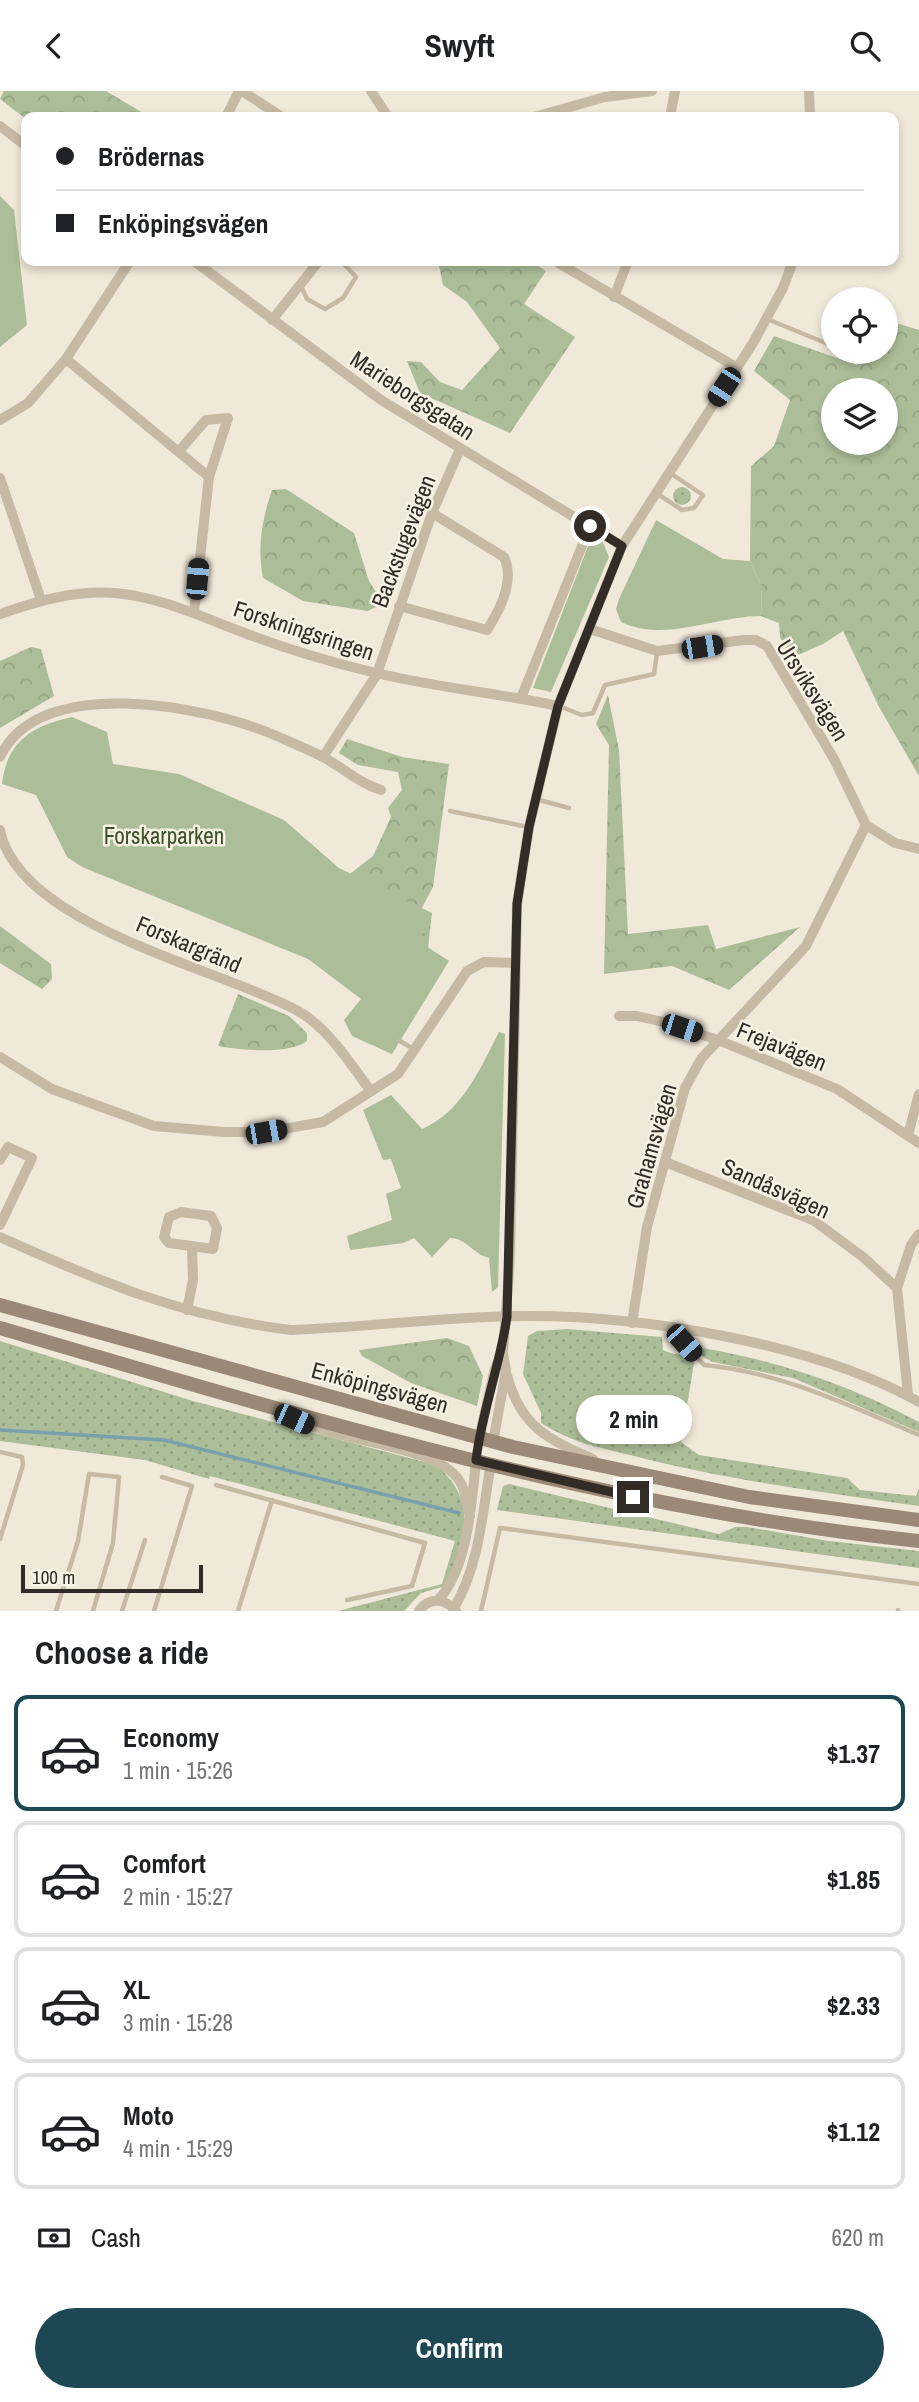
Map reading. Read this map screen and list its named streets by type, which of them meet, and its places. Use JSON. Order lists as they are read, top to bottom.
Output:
{
  "streets": {
    "main road": ["Enköpingsvägen"],
    "street": [
      "Marieborgsgatan",
      "Backstugevägen",
      "Forskningsringen",
      "Ursviksvägen",
      "Forskargränd",
      "Frejavägen",
      "Grahamsvägen",
      "Sandåsvägen"
    ]
  },
  "crossings": [
    ["Marieborgsgatan", "Backstugevägen"],
    ["Backstugevägen", "Forskningsringen"],
    ["Ursviksvägen", "Grahamsvägen"],
    ["Frejavägen", "Grahamsvägen"],
    ["Grahamsvägen", "Sandåsvägen"]
  ],
  "parks": ["Forskarparken"],
  "scale_bar": "100 m",
  "page": {
    "header": "Swyft",
    "banner": ["Brödernas", "Enköpingsvägen"],
    "bubble": "2 min",
    "scale": "100 m",
    "heading": "Choose a ride",
    "list": [
      {
        "name": "Economy",
        "note": "1 min · 15:26",
        "value": "$1.37"
      },
      {
        "name": "Comfort",
        "note": "2 min · 15:27",
        "value": "$1.85"
      },
      {
        "name": "XL",
        "note": "3 min · 15:28",
        "value": "$2.33"
      },
      {
        "name": "Moto",
        "note": "4 min · 15:29",
        "value": "$1.12"
      }
    ],
    "pay": ["Cash", "620 m"],
    "buttons": "Confirm"
  }
}
